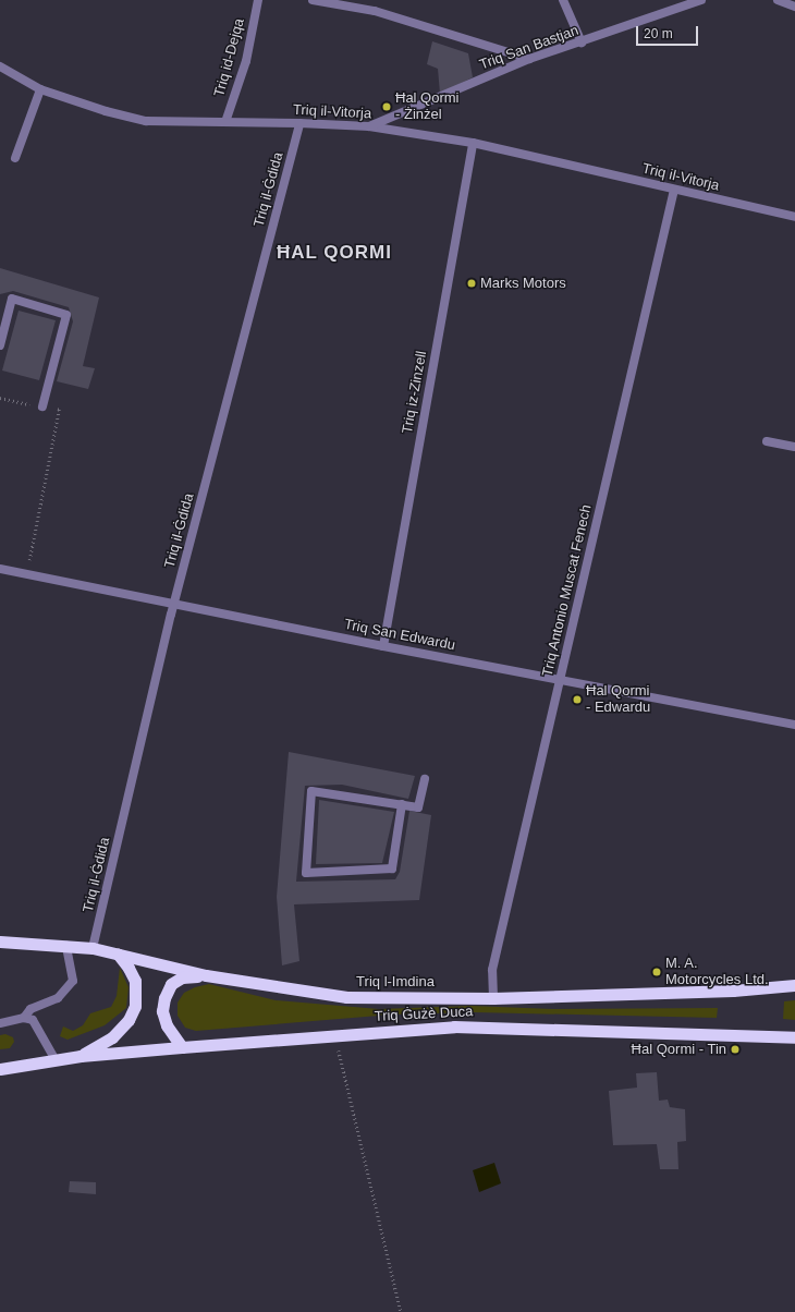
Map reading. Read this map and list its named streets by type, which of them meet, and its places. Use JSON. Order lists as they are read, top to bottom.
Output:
{
  "streets": {
    "highway": ["Triq l-Imdina", "Triq Ġużè Duca"],
    "street": [
      "Triq San Bastjan",
      "Triq id-Dejqa",
      "Triq il-Vitorja",
      "Triq il-Ġdida",
      "Triq iz-Zinzell",
      "Triq Antonio Muscat Fenech",
      "Triq San Edwardu"
    ]
  },
  "crossings": [
    ["Triq San Bastjan", "Triq il-Vitorja"],
    ["Triq id-Dejqa", "Triq il-Vitorja"],
    ["Triq il-Vitorja", "Triq il-Ġdida"],
    ["Triq il-Vitorja", "Triq iz-Zinzell"],
    ["Triq il-Vitorja", "Triq Antonio Muscat Fenech"],
    ["Triq il-Ġdida", "Triq San Edwardu"],
    ["Triq il-Ġdida", "Triq l-Imdina"],
    ["Triq iz-Zinzell", "Triq San Edwardu"],
    ["Triq Antonio Muscat Fenech", "Triq San Edwardu"],
    ["Triq Antonio Muscat Fenech", "Triq l-Imdina"]
  ],
  "districts": ["ĦAL QORMI"],
  "places": [
    "Ħal Qormi - Żinżel",
    "Marks Motors",
    "Ħal Qormi - Edwardu",
    "M. A. Motorcycles Ltd.",
    "Ħal Qormi - Tin"
  ],
  "scale_bar": "20 m"
}
